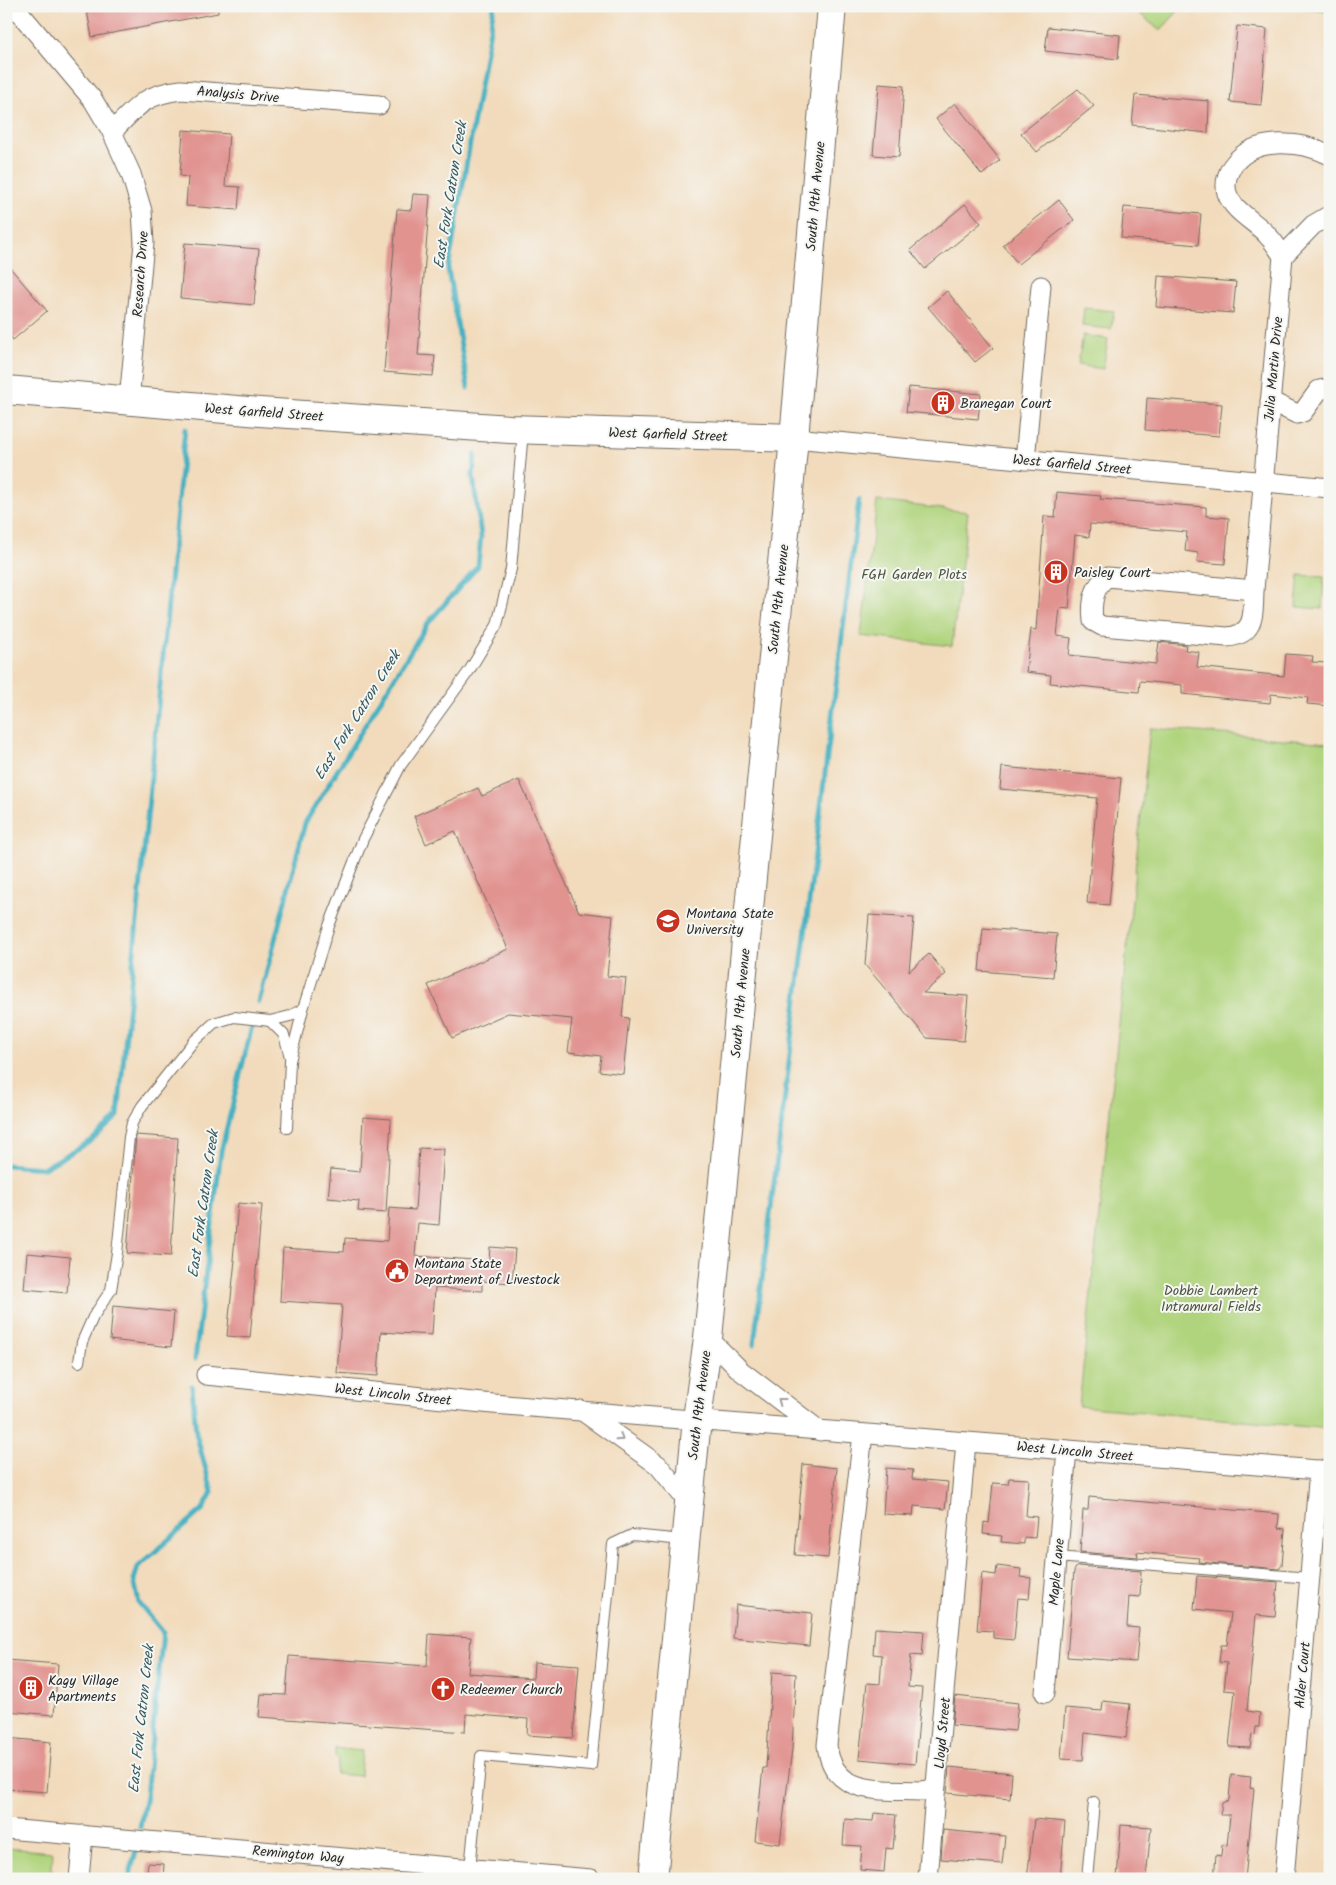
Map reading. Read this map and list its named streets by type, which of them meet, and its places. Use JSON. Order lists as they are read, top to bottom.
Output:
{
  "streets": {
    "main road": ["South 19th Avenue", "West Garfield Street"],
    "street": [
      "Analysis Drive",
      "Research Drive",
      "Julia Martin Drive",
      "West Lincoln Street",
      "Maple Lane",
      "Alder Court",
      "Lloyd Street",
      "Remington Way"
    ]
  },
  "crossings": [
    ["Analysis Drive", "Research Drive"],
    ["South 19th Avenue", "West Garfield Street"],
    ["South 19th Avenue", "West Lincoln Street"],
    ["Research Drive", "West Garfield Street"],
    ["Julia Martin Drive", "West Garfield Street"],
    ["West Lincoln Street", "Maple Lane"],
    ["West Lincoln Street", "Alder Court"],
    ["West Lincoln Street", "Lloyd Street"]
  ],
  "water": ["East Fork Catron Creek"],
  "parks": ["FGH Garden Plots", "Dobbie Lambert Intramural Fields"],
  "places": {
    "building": ["Branegan Court", "Paisley Court", "Kagy Village Apartments"],
    "school or university": ["Montana State University"],
    "public building": ["Montana State Department of Livestock"],
    "church": ["Redeemer Church"]
  }
}
